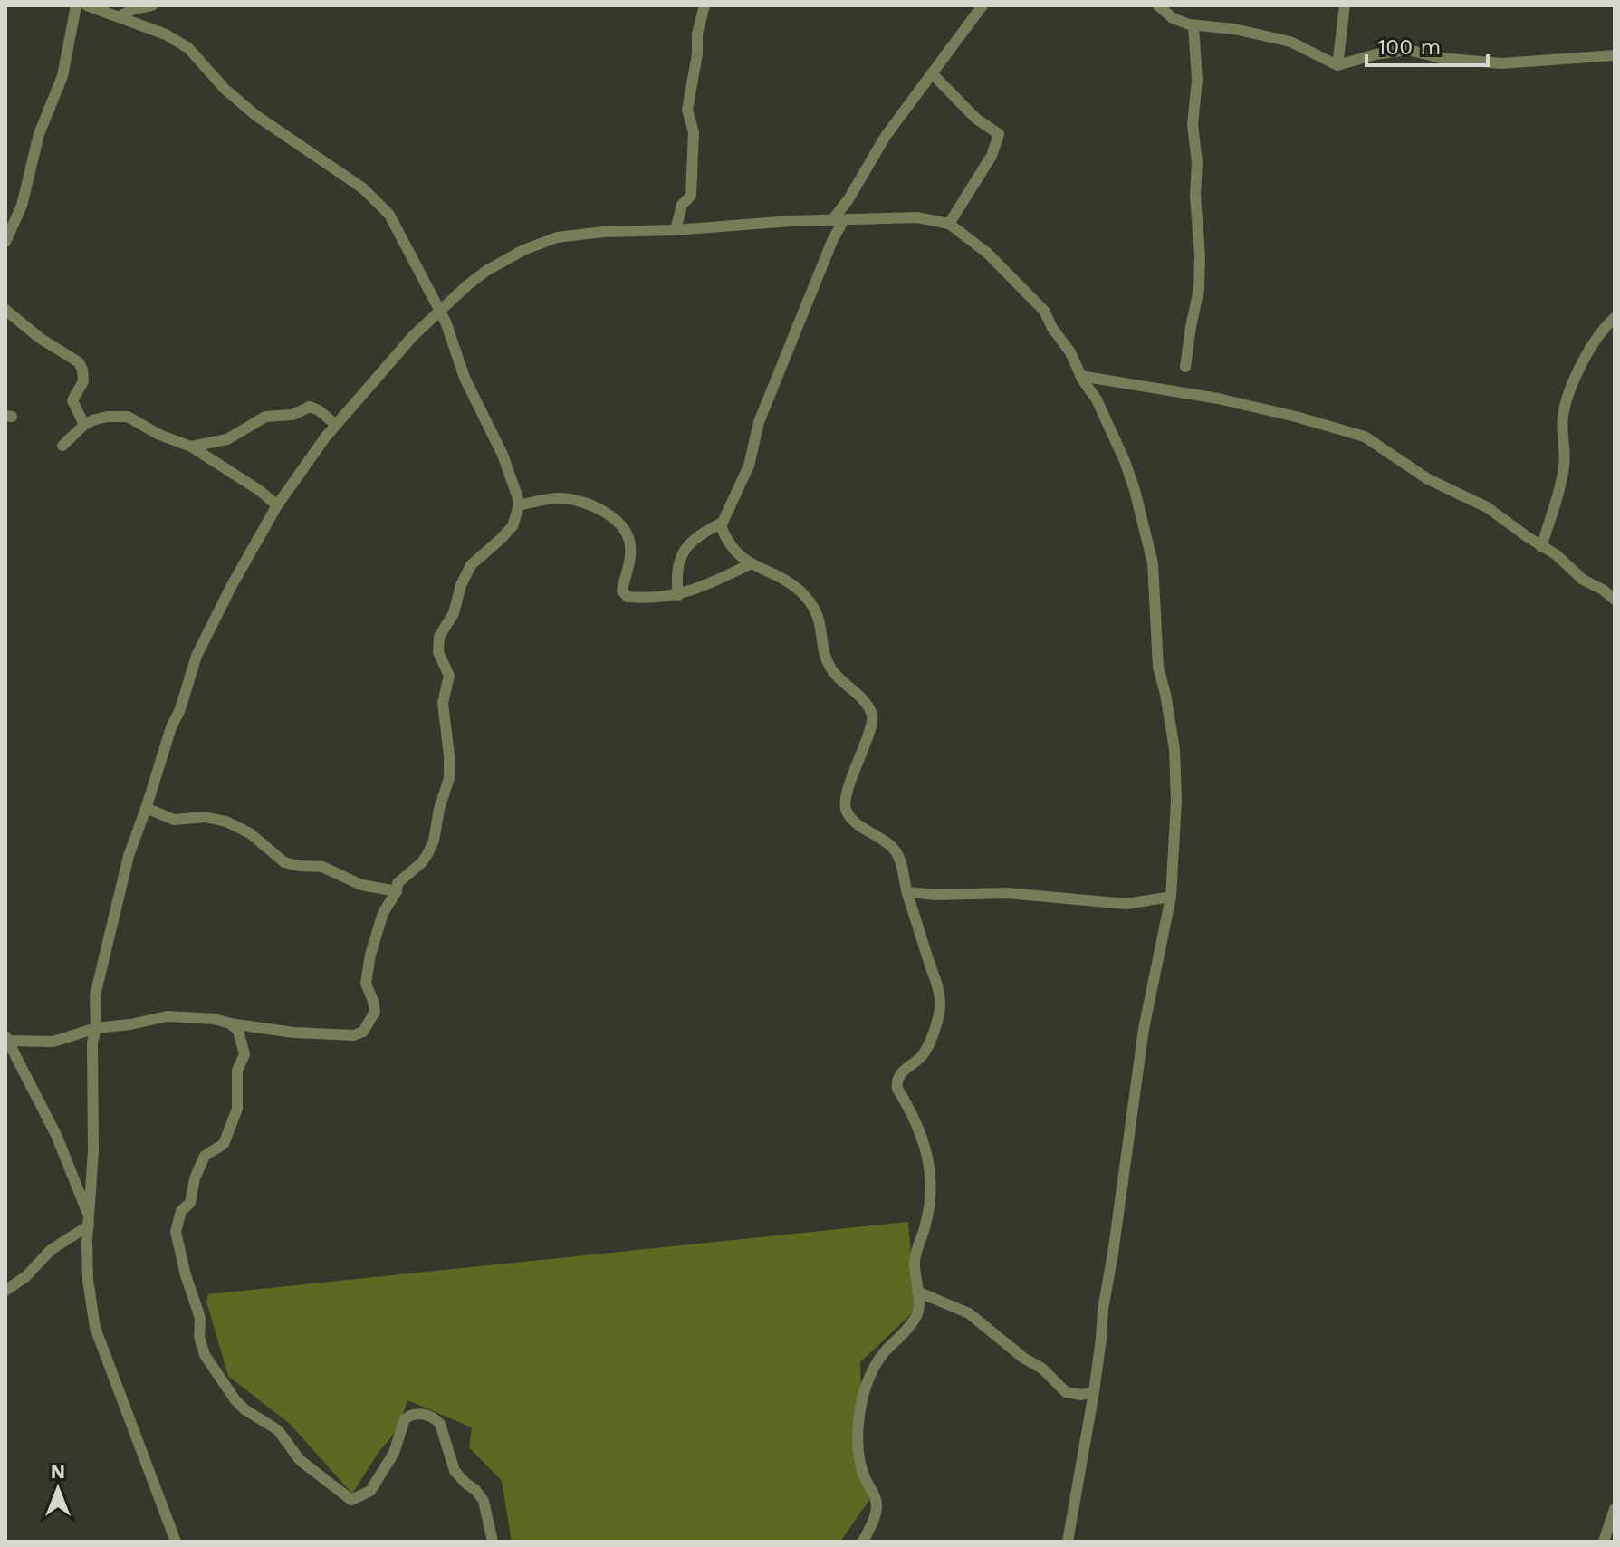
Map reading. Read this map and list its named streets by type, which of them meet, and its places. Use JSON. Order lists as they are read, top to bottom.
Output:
{
  "scale_bar": "100 m",
  "north": "top"
}
